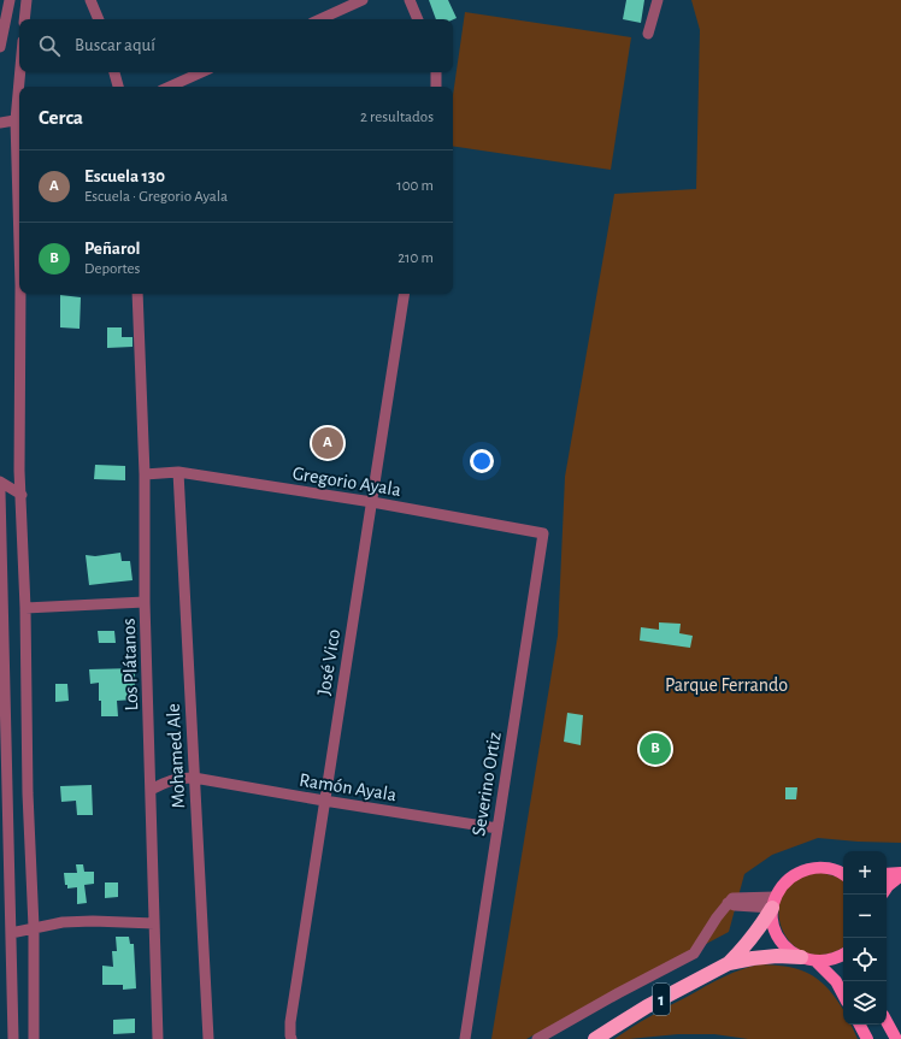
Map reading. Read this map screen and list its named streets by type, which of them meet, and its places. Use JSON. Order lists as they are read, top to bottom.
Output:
{
  "streets": {
    "highway": ["1"],
    "street": [
      "Gregorio Ayala",
      "José Vico",
      "Los Plátanos",
      "Mohamed Ale",
      "Severino Ortiz",
      "Ramón Ayala"
    ]
  },
  "crossings": [
    ["Gregorio Ayala", "José Vico"],
    ["Gregorio Ayala", "Los Plátanos"],
    ["Gregorio Ayala", "Mohamed Ale"],
    ["Gregorio Ayala", "Severino Ortiz"],
    ["José Vico", "Ramón Ayala"],
    ["Los Plátanos", "Ramón Ayala"],
    ["Mohamed Ale", "Ramón Ayala"],
    ["Severino Ortiz", "Ramón Ayala"]
  ],
  "parks": ["Parque Ferrando"],
  "page": {
    "search": "Buscar aquí",
    "heading": ["Cerca", "2 resultados"],
    "list": [
      {
        "mark": "A",
        "name": "Escuela 130",
        "note": "Escuela · Gregorio Ayala",
        "value": "100 m"
      },
      {
        "mark": "B",
        "name": "Peñarol",
        "note": "Deportes",
        "value": "210 m"
      }
    ],
    "pins": ["A", "B"],
    "map_buttons": ["+", "−"]
  }
}
